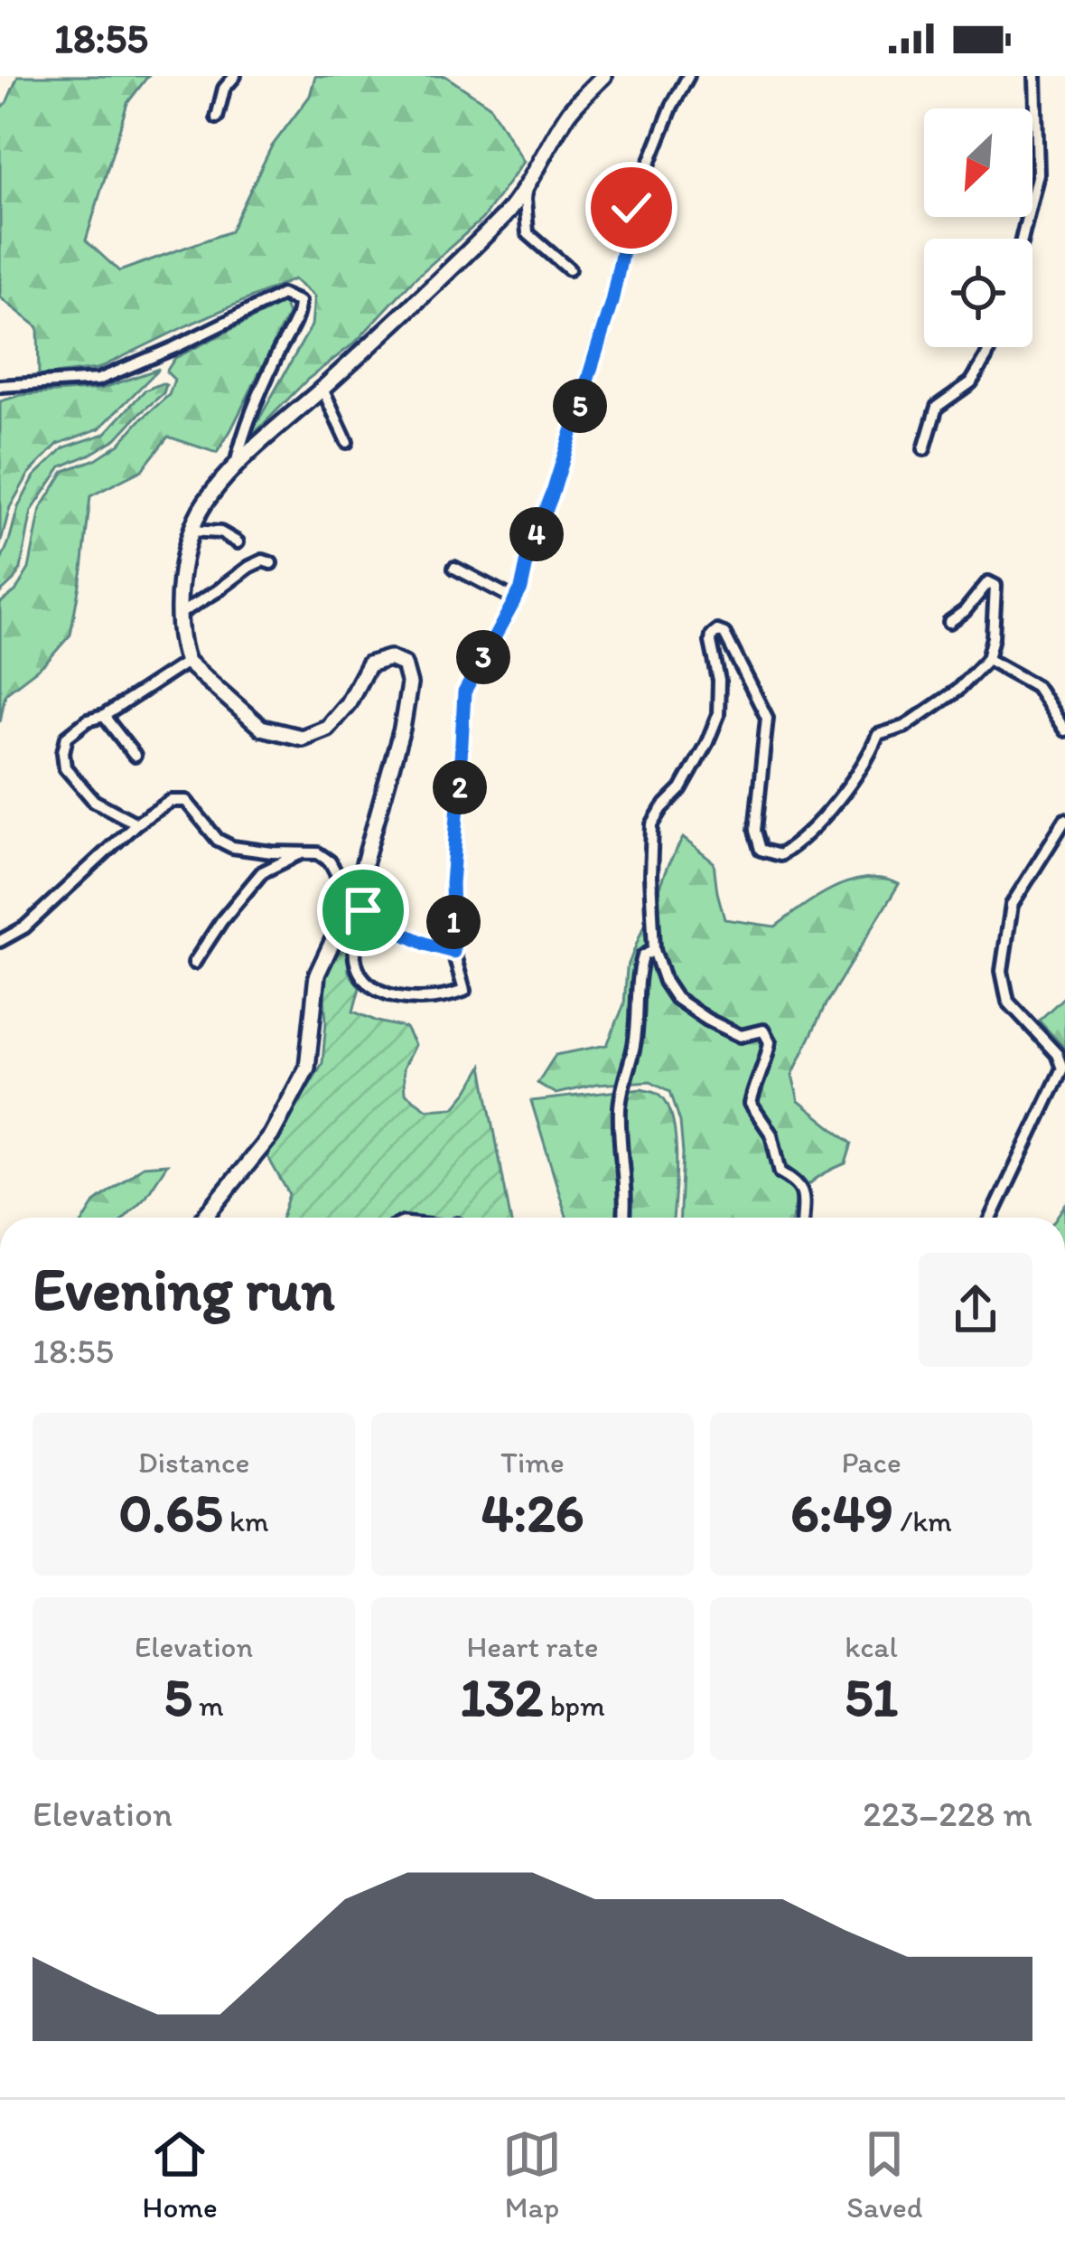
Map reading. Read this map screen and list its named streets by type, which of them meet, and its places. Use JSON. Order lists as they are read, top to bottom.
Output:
{
  "north": "bottom left",
  "page": {
    "status": "18:55",
    "pins": [
      "5",
      "4",
      "3",
      "2",
      "1"
    ],
    "heading": ["Evening run", "18:55"],
    "stats": [
      ["Distance", "0.65 km"],
      ["Time", "4:26"],
      ["Pace", "6:49 /km"],
      ["Elevation", "5 m"],
      ["Heart rate", "132 bpm"],
      ["kcal", "51"]
    ],
    "chart": ["Elevation", "223–228 m"],
    "tabs": ["Home", "Map", "Saved"]
  }
}
